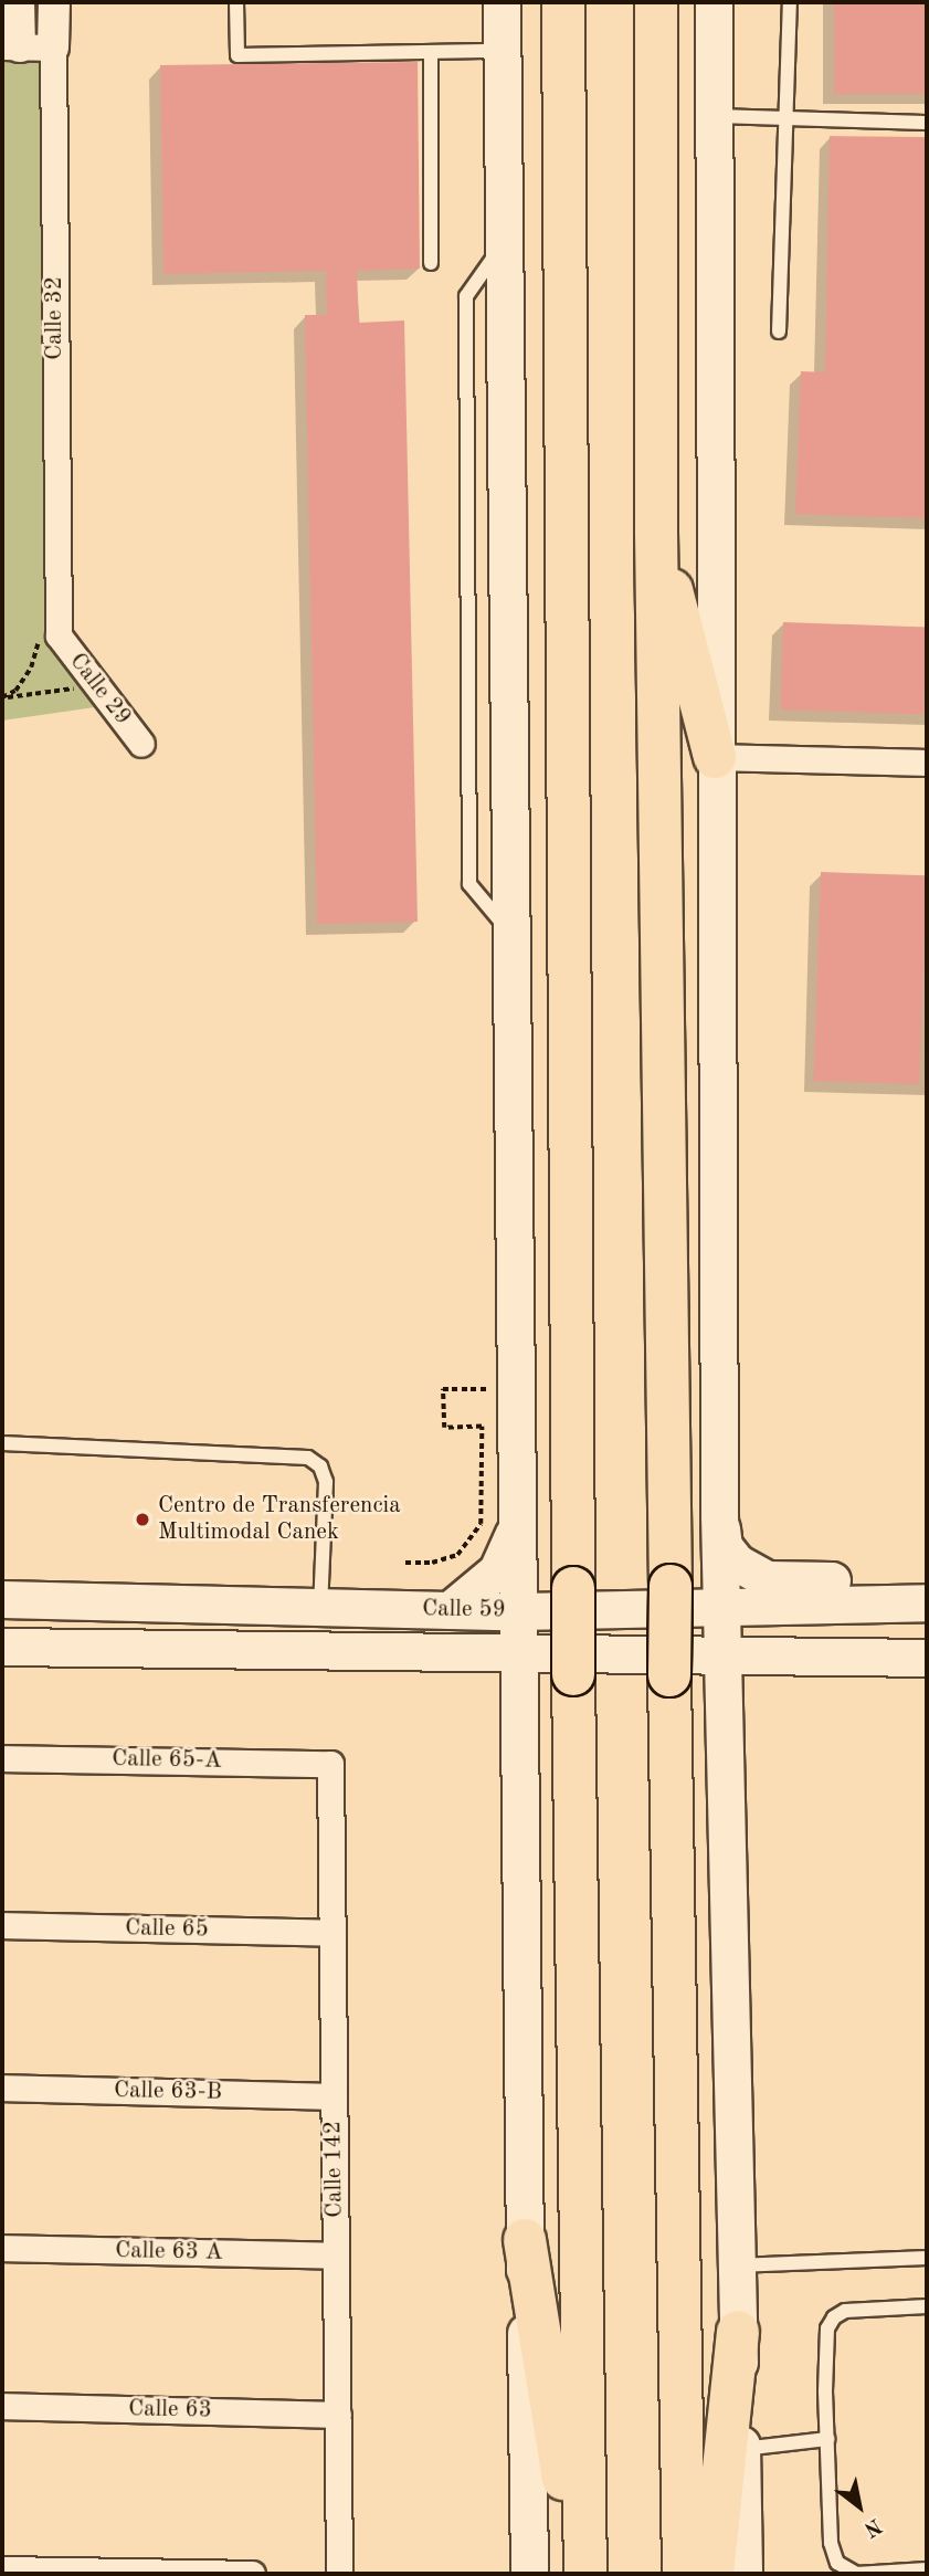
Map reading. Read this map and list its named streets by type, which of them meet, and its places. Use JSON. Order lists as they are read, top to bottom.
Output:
{
  "streets": {
    "main road": ["Calle 59"],
    "street": [
      "Calle 32",
      "Calle 29",
      "Calle 65-A",
      "Calle 65",
      "Calle 63-B",
      "Calle 142",
      "Calle 63 A",
      "Calle 63"
    ]
  },
  "crossings": [
    ["Calle 32", "Calle 29"],
    ["Calle 65-A", "Calle 142"],
    ["Calle 65", "Calle 142"],
    ["Calle 63-B", "Calle 142"],
    ["Calle 142", "Calle 63 A"],
    ["Calle 142", "Calle 63"]
  ],
  "places": ["Centro de Transferencia Multimodal Canek"],
  "north": "bottom right"
}
